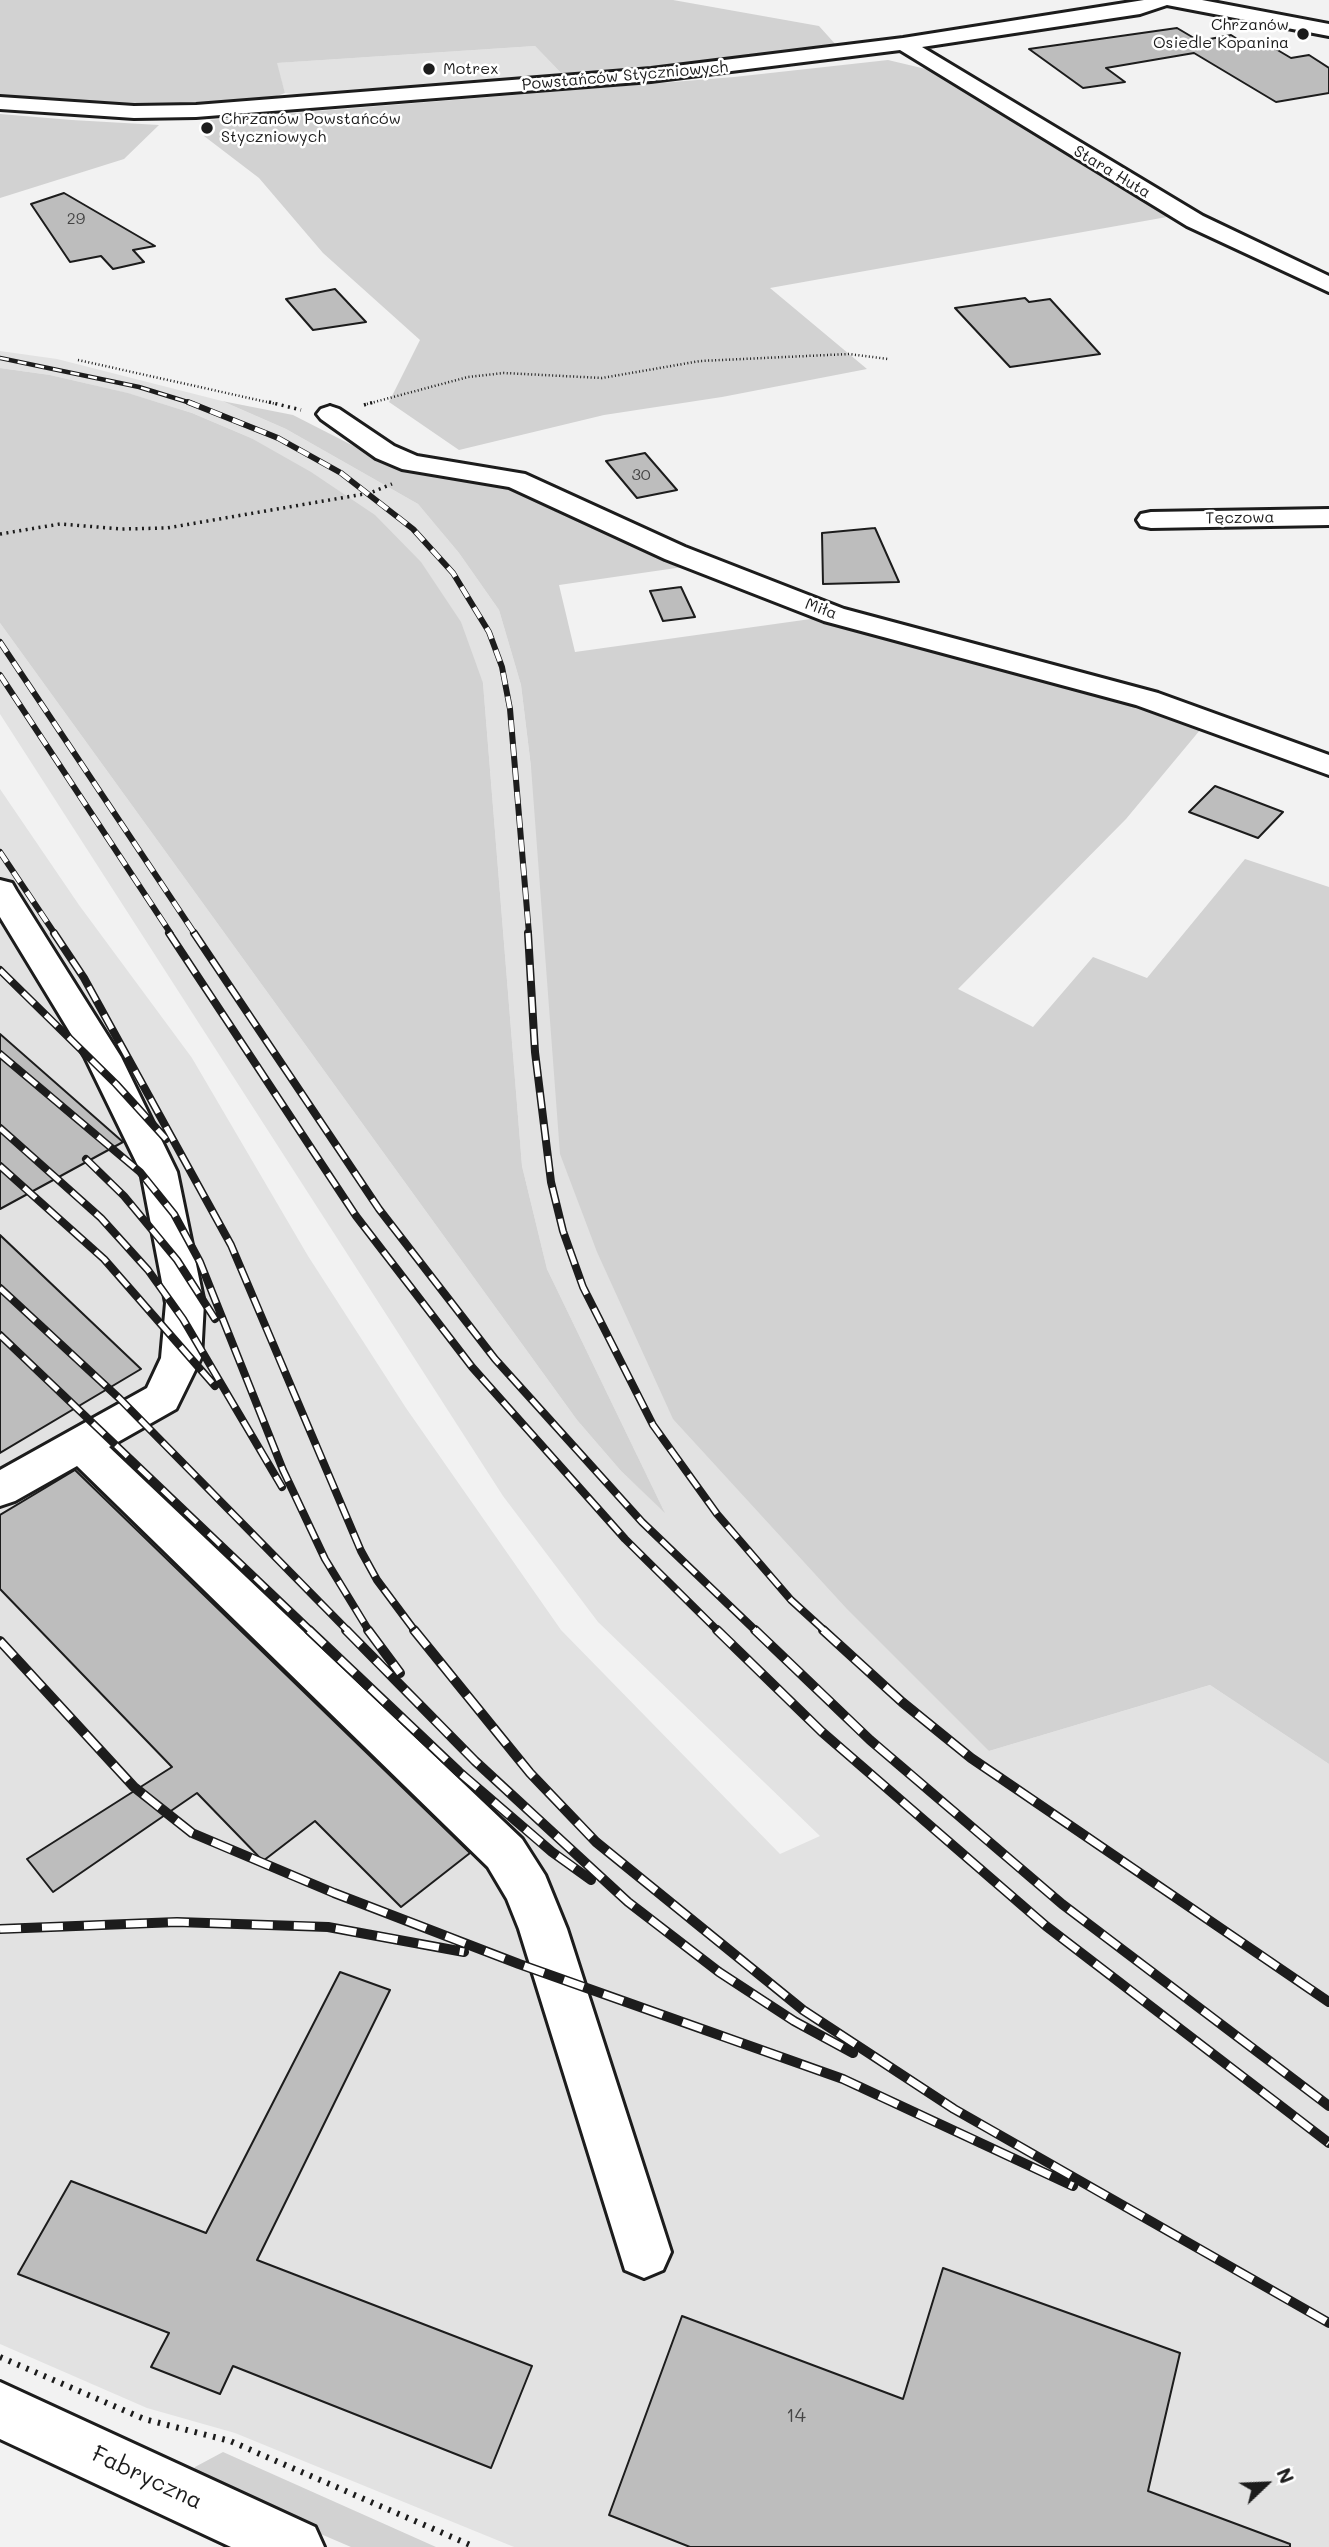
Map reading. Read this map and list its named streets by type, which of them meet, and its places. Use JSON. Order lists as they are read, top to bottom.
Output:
{
  "streets": {
    "street": [
      "Powstańców Styczniowych",
      "Stara Huta",
      "Tęczowa",
      "Miła",
      "Fabryczna"
    ]
  },
  "crossings": [
    ["Powstańców Styczniowych", "Stara Huta"]
  ],
  "places": ["Chrzanów Osiedle Kopanina", "Motrex", "Chrzanów Powstańców Styczniowych"],
  "house_numbers": ["29", "30", "14"],
  "north": "top right"
}
